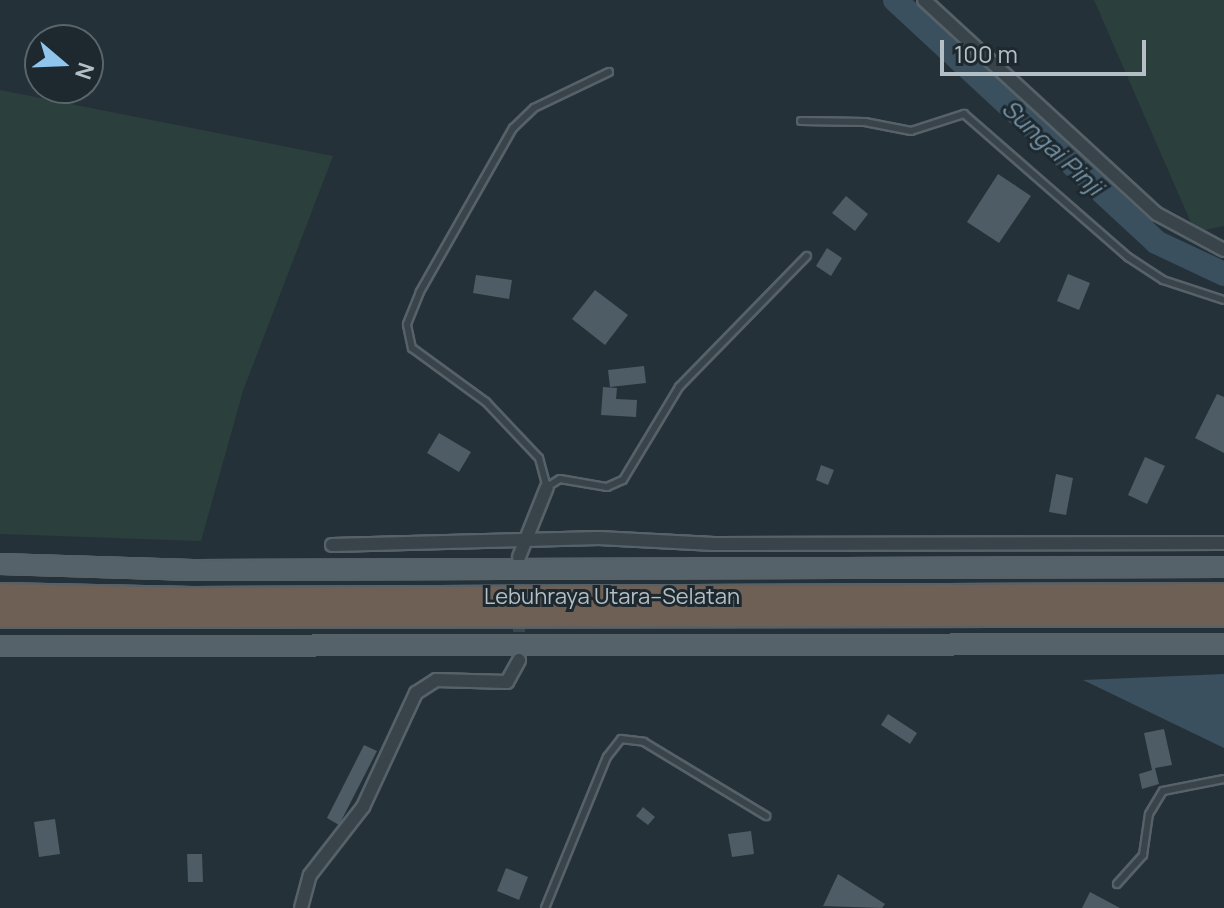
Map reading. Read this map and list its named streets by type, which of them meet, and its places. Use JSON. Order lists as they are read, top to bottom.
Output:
{
  "streets": {
    "highway": ["Lebuhraya Utara–Selatan"]
  },
  "water": ["Sungai Pinji"],
  "scale_bar": "100 m",
  "north": "right"
}
